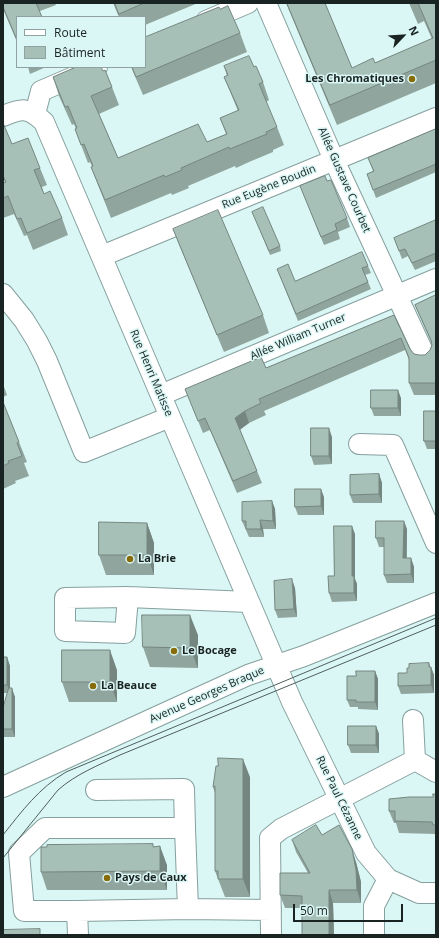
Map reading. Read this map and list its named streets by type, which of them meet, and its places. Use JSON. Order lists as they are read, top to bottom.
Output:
{
  "streets": {
    "street": [
      "Allée Gustave Courbet",
      "Rue Eugène Boudin",
      "Allée William Turner",
      "Rue Henri Matisse",
      "Avenue Georges Braque",
      "Rue Paul Cézanne"
    ]
  },
  "crossings": [
    ["Allée Gustave Courbet", "Rue Eugène Boudin"],
    ["Allée Gustave Courbet", "Allée William Turner"],
    ["Rue Eugène Boudin", "Rue Henri Matisse"],
    ["Allée William Turner", "Rue Henri Matisse"],
    ["Rue Henri Matisse", "Avenue Georges Braque"],
    ["Rue Henri Matisse", "Rue Paul Cézanne"],
    ["Avenue Georges Braque", "Rue Paul Cézanne"]
  ],
  "places": [
    "Les Chromatiques",
    "La Brie",
    "Le Bocage",
    "La Beauce",
    "Pays de Caux"
  ],
  "legend": ["Route", "Bâtiment"],
  "scale_bar": "50 m",
  "north": "top right"
}
